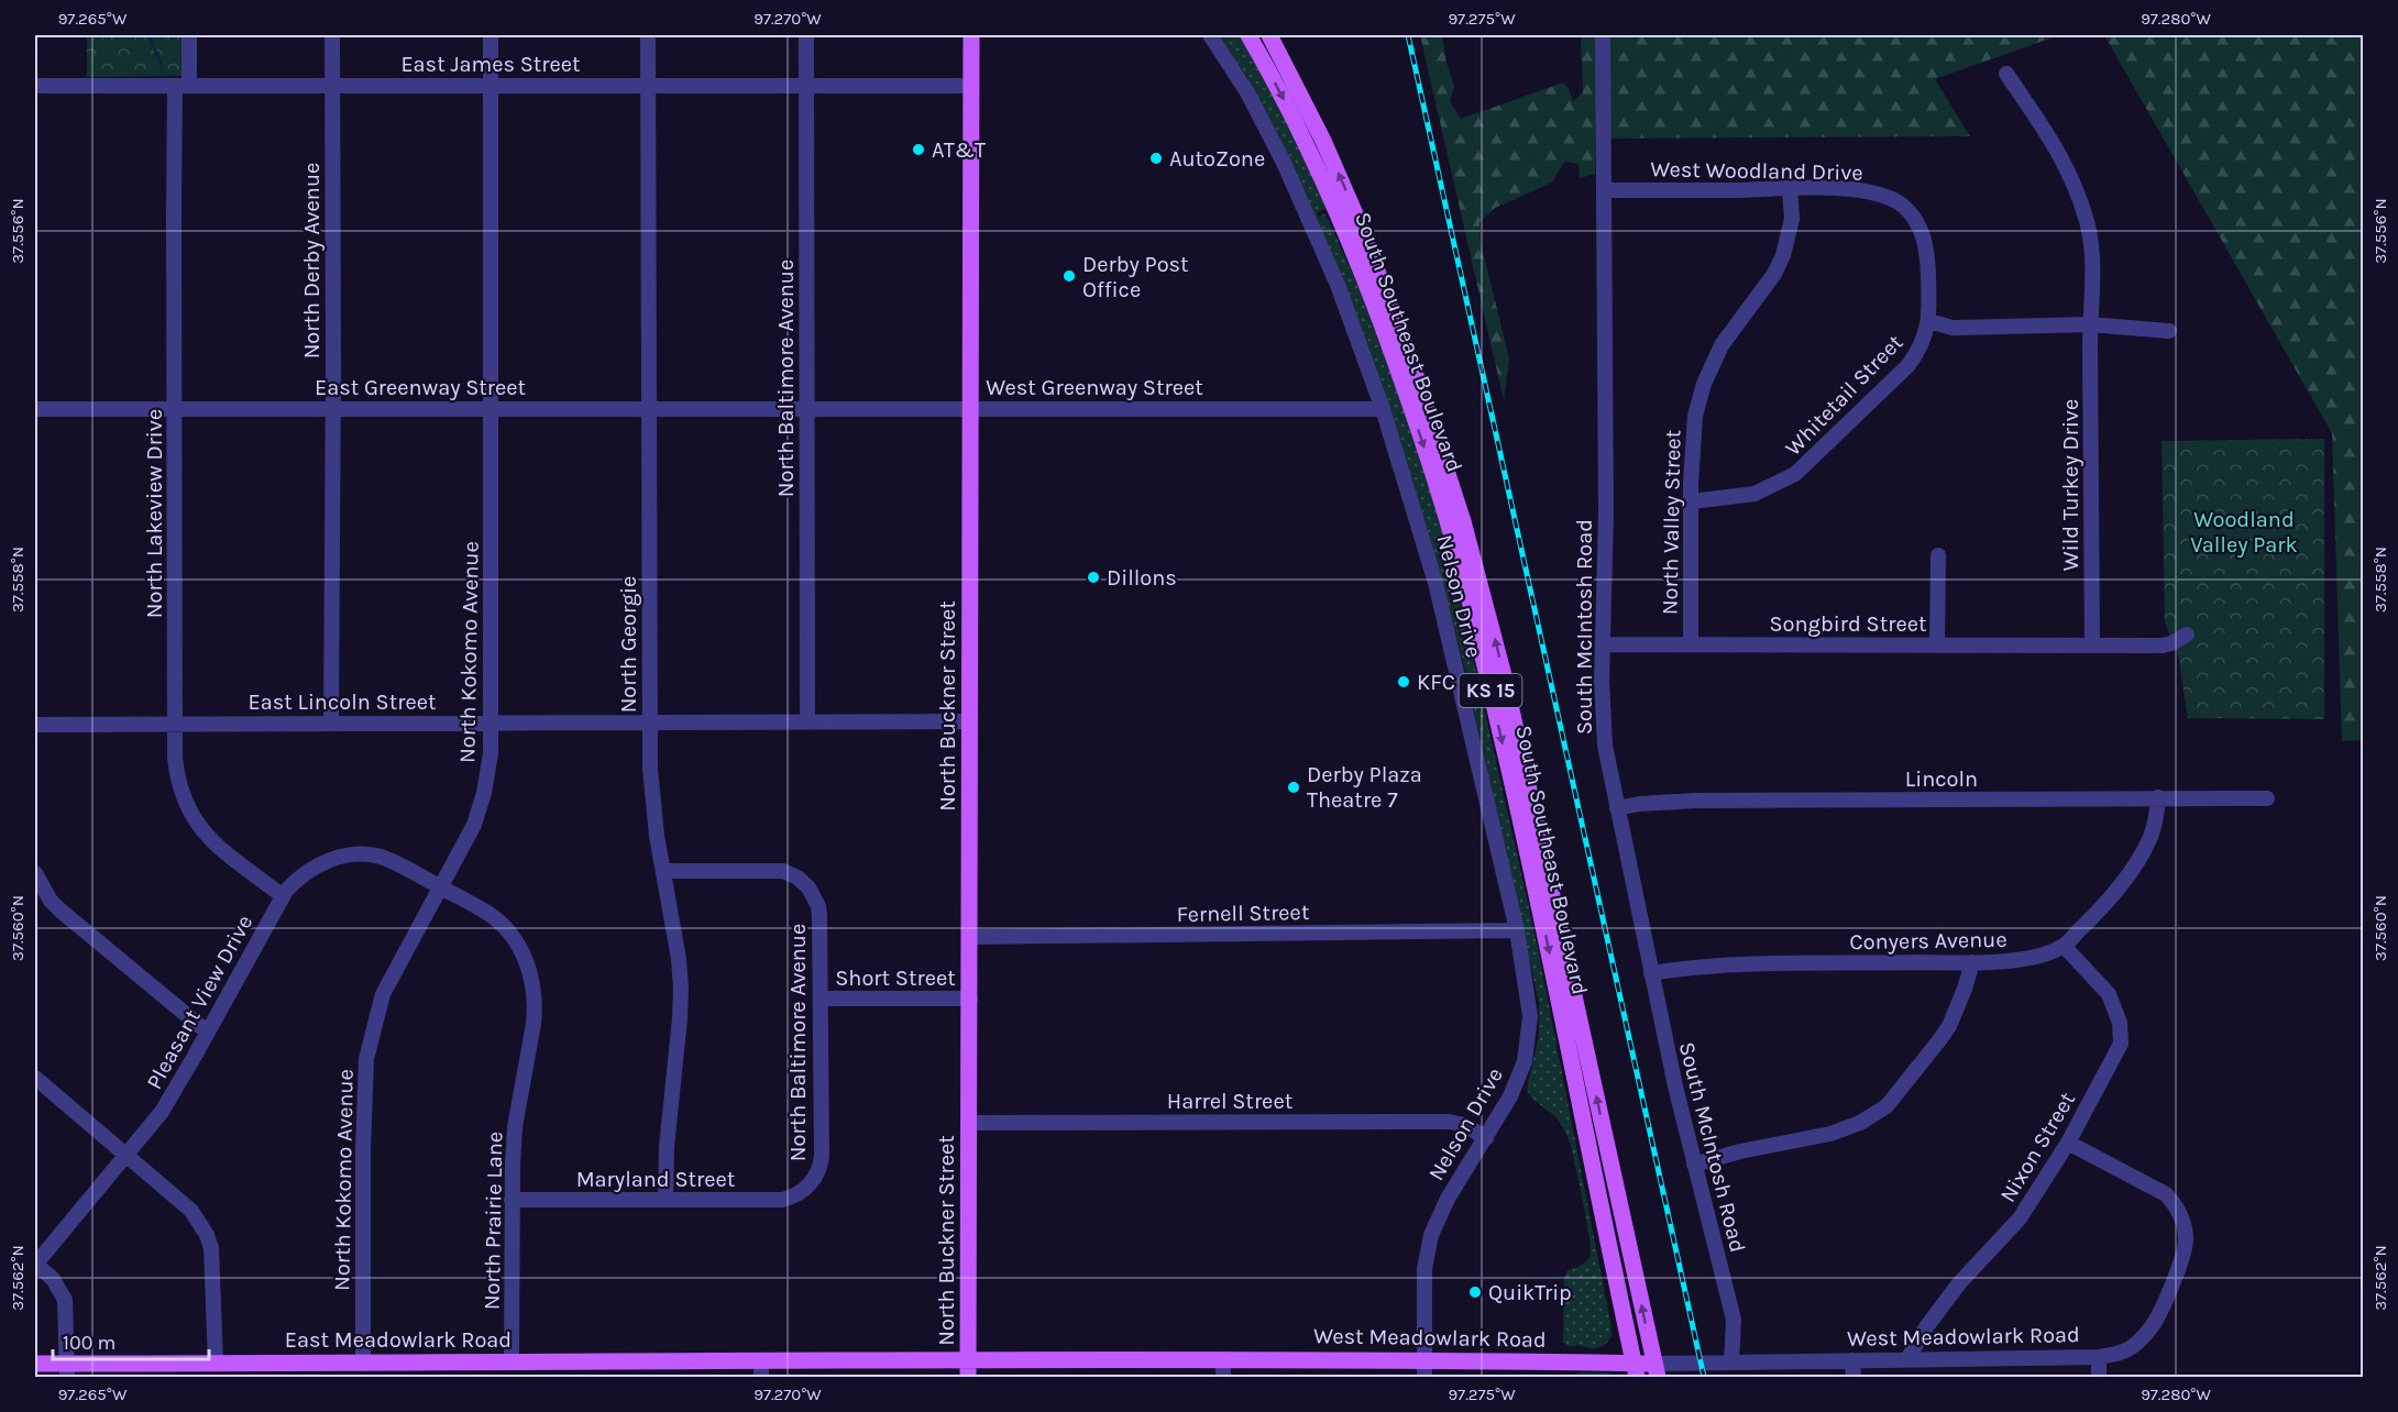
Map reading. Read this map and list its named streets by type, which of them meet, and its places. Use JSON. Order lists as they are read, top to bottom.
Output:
{
  "streets": {
    "main road": [
      "South Southeast Boulevard",
      "KS 15",
      "North Buckner Street",
      "West Meadowlark Road",
      "East Meadowlark Road"
    ],
    "street": [
      "East James Street",
      "West Woodland Drive",
      "North Derby Avenue",
      "North Baltimore Avenue",
      "East Greenway Street",
      "West Greenway Street",
      "Whitetail Street",
      "Wild Turkey Drive",
      "North Lakeview Drive",
      "North Valley Street",
      "Nelson Drive",
      "Songbird Street",
      "South McIntosh Road",
      "North Georgie",
      "North Kokomo Avenue",
      "East Lincoln Street",
      "Lincoln",
      "Fernell Street",
      "Conyers Avenue",
      "Short Street",
      "Pleasant View Drive",
      "Harrel Street",
      "Nixon Street",
      "Maryland Street",
      "North Prairie Lane"
    ]
  },
  "crossings": [
    ["East James Street", "North Derby Avenue"],
    ["East James Street", "North Baltimore Avenue"],
    ["East James Street", "North Lakeview Drive"],
    ["East James Street", "North Georgie"],
    ["East James Street", "North Kokomo Avenue"],
    ["East James Street", "North Buckner Street"],
    ["West Woodland Drive", "Whitetail Street"],
    ["West Woodland Drive", "North Valley Street"],
    ["West Woodland Drive", "South McIntosh Road"],
    ["North Derby Avenue", "East Greenway Street"],
    ["North Derby Avenue", "East Lincoln Street"],
    ["South Southeast Boulevard", "West Meadowlark Road"],
    ["North Baltimore Avenue", "East Greenway Street"],
    ["North Baltimore Avenue", "West Greenway Street"],
    ["North Baltimore Avenue", "North Georgie"],
    ["North Baltimore Avenue", "East Lincoln Street"],
    ["North Baltimore Avenue", "Short Street"],
    ["North Baltimore Avenue", "Maryland Street"],
    ["East Greenway Street", "West Greenway Street"],
    ["East Greenway Street", "North Lakeview Drive"],
    ["East Greenway Street", "North Georgie"],
    ["East Greenway Street", "North Kokomo Avenue"],
    ["West Greenway Street", "Nelson Drive"],
    ["West Greenway Street", "North Buckner Street"],
    ["Whitetail Street", "North Valley Street"],
    ["Wild Turkey Drive", "Songbird Street"],
    ["North Lakeview Drive", "East Lincoln Street"],
    ["North Lakeview Drive", "Pleasant View Drive"],
    ["North Valley Street", "Songbird Street"],
    ["Nelson Drive", "Fernell Street"],
    ["Nelson Drive", "Harrel Street"],
    ["Nelson Drive", "West Meadowlark Road"],
    ["Songbird Street", "South McIntosh Road"],
    ["South McIntosh Road", "Lincoln"],
    ["South McIntosh Road", "Conyers Avenue"],
    ["South McIntosh Road", "West Meadowlark Road"],
    ["North Georgie", "East Lincoln Street"],
    ["North Georgie", "Maryland Street"],
    ["North Kokomo Avenue", "East Lincoln Street"],
    ["North Kokomo Avenue", "Pleasant View Drive"],
    ["North Kokomo Avenue", "North Prairie Lane"],
    ["North Kokomo Avenue", "East Meadowlark Road"],
    ["East Lincoln Street", "North Buckner Street"],
    ["North Buckner Street", "Fernell Street"],
    ["North Buckner Street", "Short Street"],
    ["North Buckner Street", "Harrel Street"],
    ["North Buckner Street", "West Meadowlark Road"],
    ["Lincoln", "Conyers Avenue"],
    ["Conyers Avenue", "Nixon Street"],
    ["Pleasant View Drive", "North Prairie Lane"],
    ["Nixon Street", "West Meadowlark Road"],
    ["Maryland Street", "North Prairie Lane"],
    ["North Prairie Lane", "East Meadowlark Road"],
    ["West Meadowlark Road", "East Meadowlark Road"]
  ],
  "parks": ["Woodland Valley Park"],
  "places": [
    "AT&T",
    "AutoZone",
    "Derby Post Office",
    "Dillons",
    "KFC",
    "Derby Plaza Theatre 7",
    "QuikTrip"
  ],
  "scale_bar": "100 m",
  "coordinates": [
    "97.265°W",
    "97.270°W",
    "97.275°W",
    "97.280°W",
    "37.556°N",
    "37.558°N",
    "37.560°N",
    "37.562°N"
  ]
}
